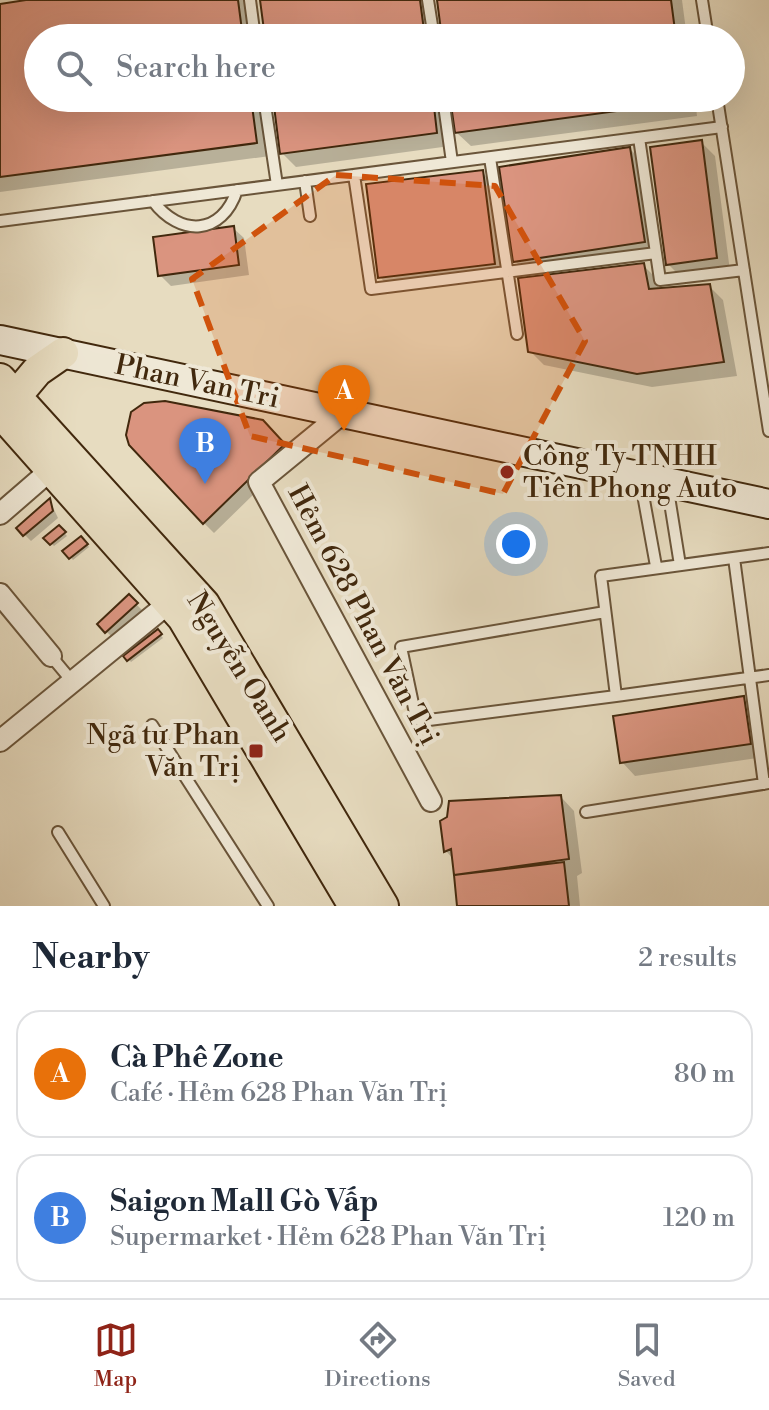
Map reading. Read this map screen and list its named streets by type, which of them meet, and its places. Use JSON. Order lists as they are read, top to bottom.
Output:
{
  "streets": {
    "main road": ["Phan Van Tri", "Nguyễn Oanh"],
    "street": ["Hẻm 628 Phan Văn Trị"]
  },
  "crossings": [
    ["Phan Van Tri", "Hẻm 628 Phan Văn Trị"]
  ],
  "places": {
    "other": ["Công Ty TNHH Tiên Phong Auto"],
    "transit": ["Ngã tư Phan Văn Trị"]
  },
  "page": {
    "search": "Search here",
    "pins": ["A", "B"],
    "heading": ["Nearby", "2 results"],
    "list": [
      {
        "mark": "A",
        "name": "Cà Phê Zone",
        "note": "Café · Hẻm 628 Phan Văn Trị",
        "value": "80 m"
      },
      {
        "mark": "B",
        "name": "Saigon Mall Gò Vấp",
        "note": "Supermarket · Hẻm 628 Phan Văn Trị",
        "value": "120 m"
      }
    ],
    "nav": ["Map", "Directions", "Saved"]
  }
}
